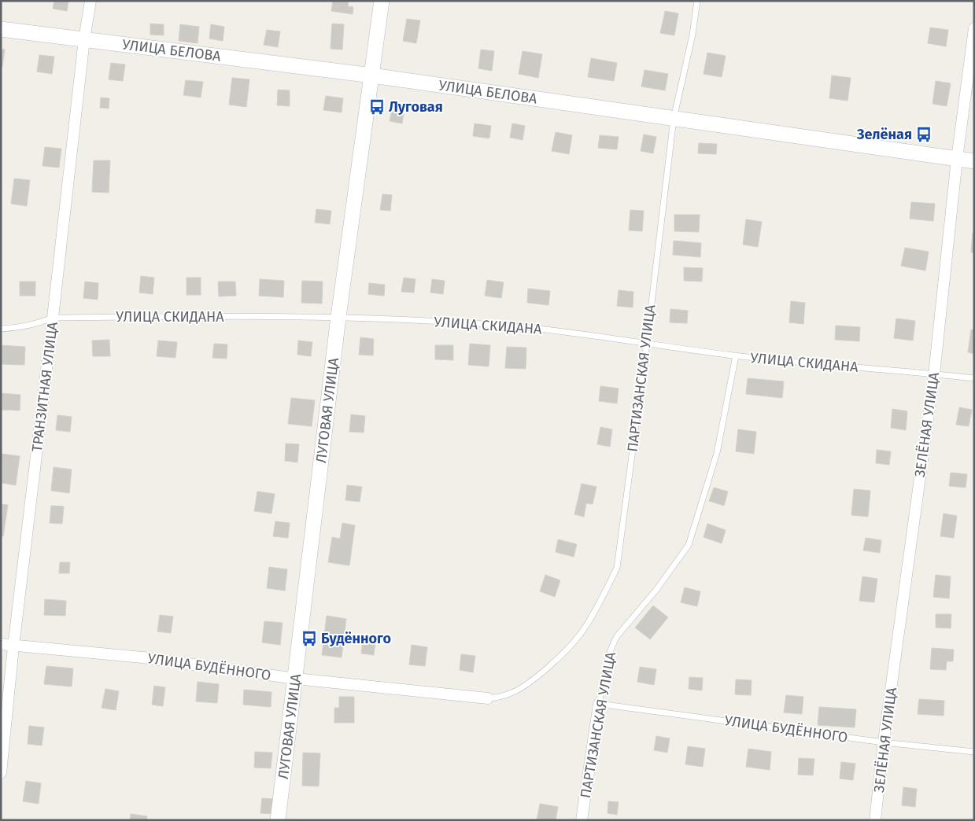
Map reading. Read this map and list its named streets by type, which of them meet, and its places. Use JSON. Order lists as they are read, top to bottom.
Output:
{
  "streets": {
    "street": [
      "УЛИЦА БЕЛОВА",
      "ПАРТИЗАНСКАЯ УЛИЦА",
      "ТРАНЗИТНАЯ УЛИЦА",
      "ЛУГОВАЯ УЛИЦА",
      "ЗЕЛЁНАЯ УЛИЦА",
      "УЛИЦА БУДЁННОГО"
    ],
    "lane": ["УЛИЦА СКИДАНА"]
  },
  "crossings": [
    ["УЛИЦА БЕЛОВА", "ПАРТИЗАНСКАЯ УЛИЦА"],
    ["УЛИЦА БЕЛОВА", "ТРАНЗИТНАЯ УЛИЦА"],
    ["УЛИЦА БЕЛОВА", "ЛУГОВАЯ УЛИЦА"],
    ["УЛИЦА БЕЛОВА", "ЗЕЛЁНАЯ УЛИЦА"],
    ["УЛИЦА СКИДАНА", "ПАРТИЗАНСКАЯ УЛИЦА"],
    ["УЛИЦА СКИДАНА", "ТРАНЗИТНАЯ УЛИЦА"],
    ["УЛИЦА СКИДАНА", "ЛУГОВАЯ УЛИЦА"],
    ["УЛИЦА СКИДАНА", "ЗЕЛЁНАЯ УЛИЦА"],
    ["ПАРТИЗАНСКАЯ УЛИЦА", "УЛИЦА БУДЁННОГО"],
    ["ТРАНЗИТНАЯ УЛИЦА", "УЛИЦА БУДЁННОГО"],
    ["ЛУГОВАЯ УЛИЦА", "УЛИЦА БУДЁННОГО"],
    ["ЗЕЛЁНАЯ УЛИЦА", "УЛИЦА БУДЁННОГО"]
  ],
  "places": {
    "bus stop": ["Луговая", "Зелёная", "Будённого"]
  }
}
